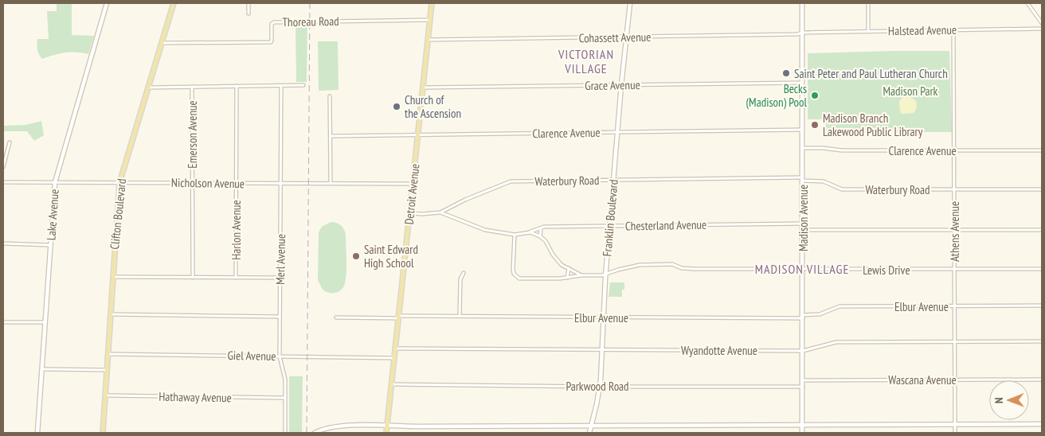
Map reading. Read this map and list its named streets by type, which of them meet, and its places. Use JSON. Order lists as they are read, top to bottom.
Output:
{
  "streets": {
    "main road": ["Detroit Avenue", "Clifton Boulevard"],
    "street": [
      "Thoreau Road",
      "Halstead Avenue",
      "Cohassett Avenue",
      "Grace Avenue",
      "Clarence Avenue",
      "Emerson Avenue",
      "Waterbury Road",
      "Nicholson Avenue",
      "Lake Avenue",
      "Franklin Boulevard",
      "Madison Avenue",
      "Chesterland Avenue",
      "Harlon Avenue",
      "Athens Avenue",
      "Merl Avenue",
      "Lewis Drive",
      "Elbur Avenue",
      "Wyandotte Avenue",
      "Giel Avenue",
      "Wascana Avenue",
      "Parkwood Road",
      "Hathaway Avenue"
    ]
  },
  "crossings": [
    ["Thoreau Road", "Detroit Avenue"],
    ["Thoreau Road", "Clifton Boulevard"],
    ["Halstead Avenue", "Cohassett Avenue"],
    ["Halstead Avenue", "Madison Avenue"],
    ["Halstead Avenue", "Athens Avenue"],
    ["Cohassett Avenue", "Detroit Avenue"],
    ["Cohassett Avenue", "Franklin Boulevard"],
    ["Cohassett Avenue", "Madison Avenue"],
    ["Grace Avenue", "Detroit Avenue"],
    ["Grace Avenue", "Franklin Boulevard"],
    ["Grace Avenue", "Madison Avenue"],
    ["Clarence Avenue", "Detroit Avenue"],
    ["Clarence Avenue", "Franklin Boulevard"],
    ["Clarence Avenue", "Madison Avenue"],
    ["Clarence Avenue", "Athens Avenue"],
    ["Emerson Avenue", "Nicholson Avenue"],
    ["Waterbury Road", "Detroit Avenue"],
    ["Waterbury Road", "Franklin Boulevard"],
    ["Waterbury Road", "Madison Avenue"],
    ["Waterbury Road", "Athens Avenue"],
    ["Nicholson Avenue", "Detroit Avenue"],
    ["Nicholson Avenue", "Clifton Boulevard"],
    ["Nicholson Avenue", "Lake Avenue"],
    ["Nicholson Avenue", "Harlon Avenue"],
    ["Nicholson Avenue", "Merl Avenue"],
    ["Detroit Avenue", "Elbur Avenue"],
    ["Detroit Avenue", "Wyandotte Avenue"],
    ["Detroit Avenue", "Giel Avenue"],
    ["Detroit Avenue", "Parkwood Road"],
    ["Clifton Boulevard", "Giel Avenue"],
    ["Clifton Boulevard", "Hathaway Avenue"],
    ["Franklin Boulevard", "Chesterland Avenue"],
    ["Franklin Boulevard", "Lewis Drive"],
    ["Franklin Boulevard", "Elbur Avenue"],
    ["Franklin Boulevard", "Wyandotte Avenue"],
    ["Franklin Boulevard", "Parkwood Road"],
    ["Madison Avenue", "Chesterland Avenue"],
    ["Madison Avenue", "Lewis Drive"],
    ["Madison Avenue", "Elbur Avenue"],
    ["Madison Avenue", "Wyandotte Avenue"],
    ["Madison Avenue", "Wascana Avenue"],
    ["Madison Avenue", "Parkwood Road"],
    ["Athens Avenue", "Lewis Drive"],
    ["Athens Avenue", "Elbur Avenue"],
    ["Athens Avenue", "Wyandotte Avenue"],
    ["Athens Avenue", "Wascana Avenue"],
    ["Merl Avenue", "Giel Avenue"],
    ["Merl Avenue", "Hathaway Avenue"]
  ],
  "districts": ["VICTORIAN VILLAGE", "MADISON VILLAGE"],
  "parks": ["Madison Park"],
  "places": [
    "Saint Peter and Paul Lutheran Church",
    "Becks (Madison) Pool",
    "Church of the Ascension",
    "Madison Branch Lakewood Public Library",
    "Saint Edward High School"
  ],
  "north": "left"
}
